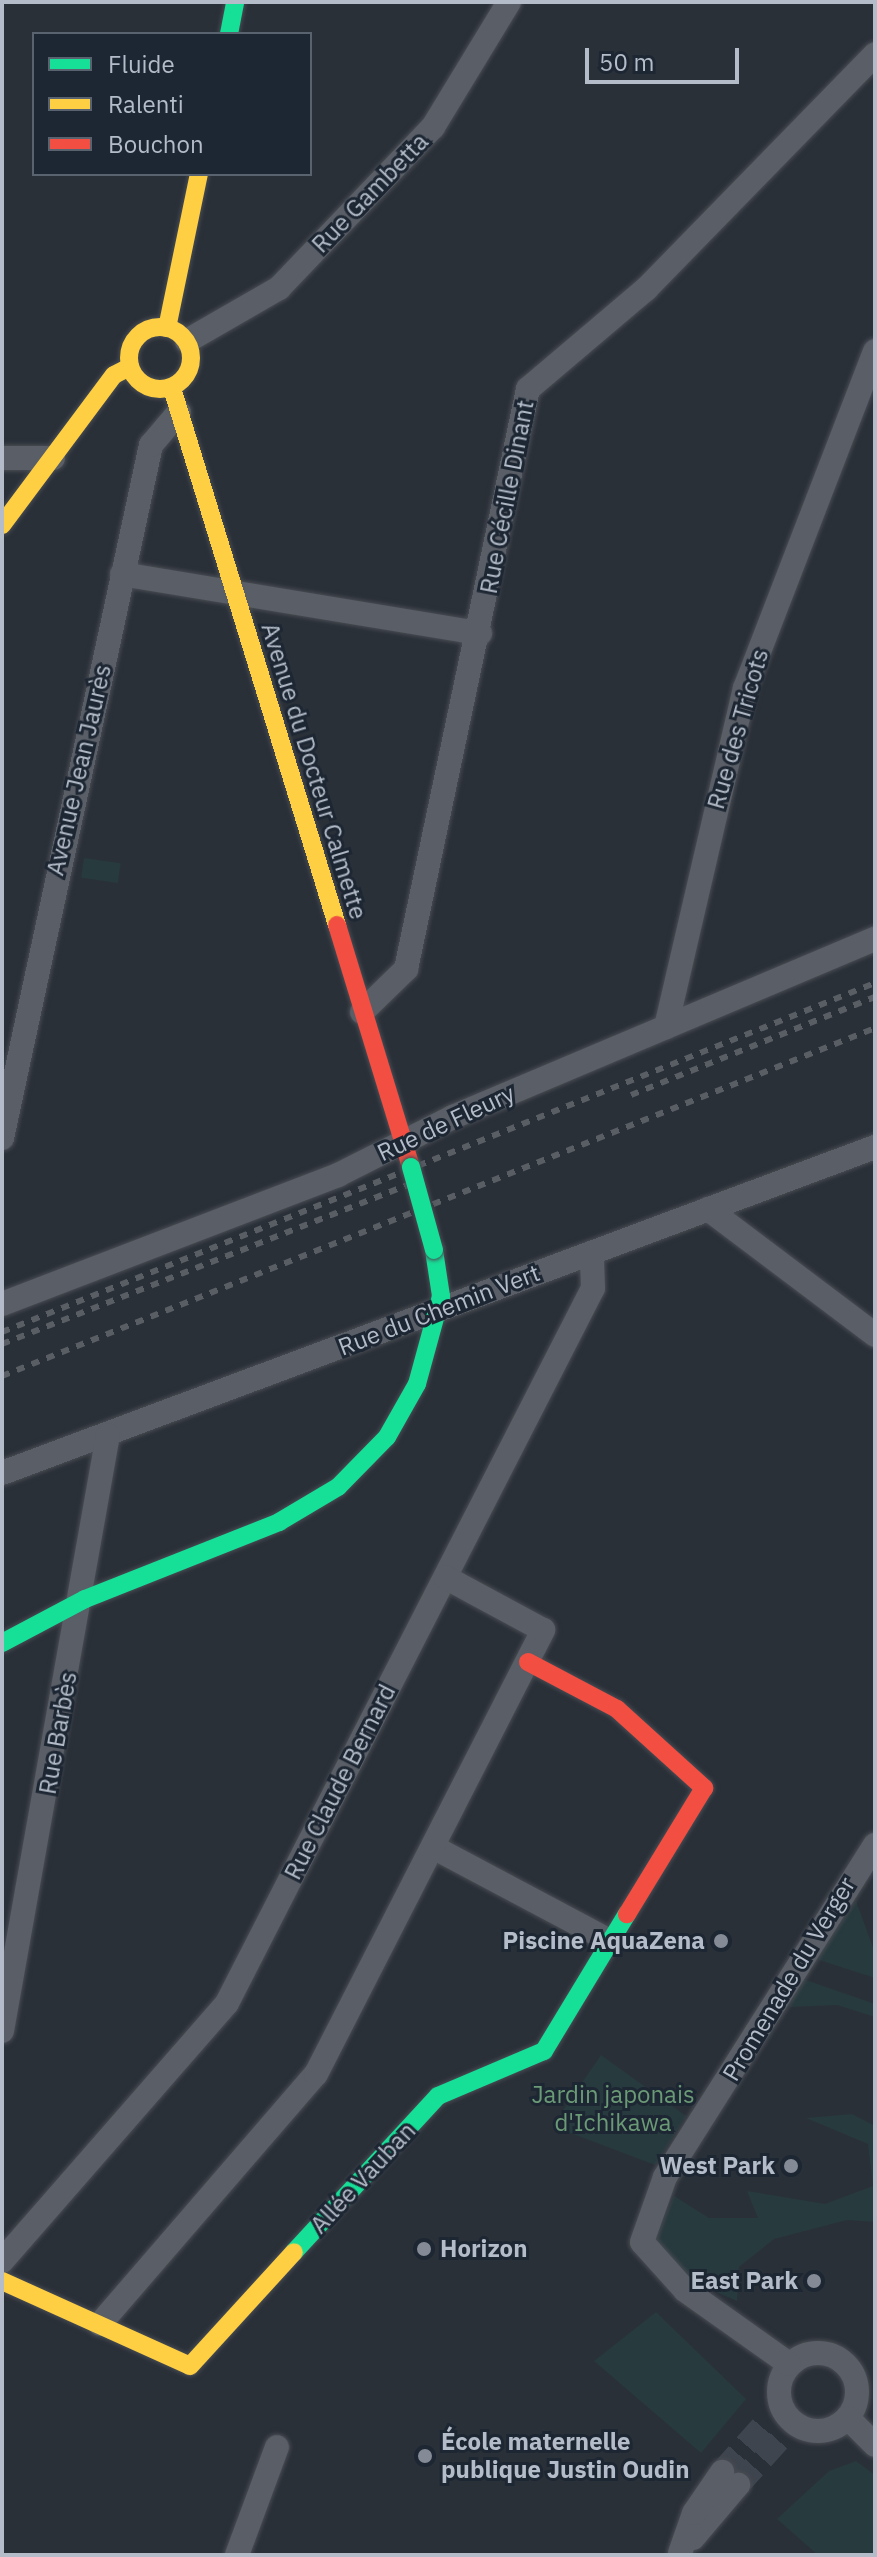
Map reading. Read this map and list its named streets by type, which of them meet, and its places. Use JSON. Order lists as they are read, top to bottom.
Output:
{
  "streets": {
    "main road": ["Avenue du Docteur Calmette", "Allée Vauban"],
    "street": [
      "Rue Gambetta",
      "Rue Cécille Dinant",
      "Rue des Tricots",
      "Avenue Jean Jaurès",
      "Rue de Fleury",
      "Rue du Chemin Vert",
      "Rue Barbès",
      "Rue Claude Bernard",
      "Promenade du Verger"
    ]
  },
  "crossings": [
    ["Rue Gambetta", "Avenue du Docteur Calmette"],
    ["Rue Cécille Dinant", "Avenue du Docteur Calmette"],
    ["Rue des Tricots", "Rue de Fleury"],
    ["Avenue Jean Jaurès", "Avenue du Docteur Calmette"],
    ["Avenue du Docteur Calmette", "Rue de Fleury"],
    ["Avenue du Docteur Calmette", "Rue du Chemin Vert"],
    ["Rue du Chemin Vert", "Rue Barbès"],
    ["Rue du Chemin Vert", "Rue Claude Bernard"]
  ],
  "parks": ["Jardin japonais d'Ichikawa"],
  "places": [
    "Piscine AquaZena",
    "West Park",
    "Horizon",
    "East Park",
    "École maternelle publique Justin Oudin"
  ],
  "legend": ["Fluide", "Ralenti", "Bouchon"],
  "scale_bar": "50 m"
}
